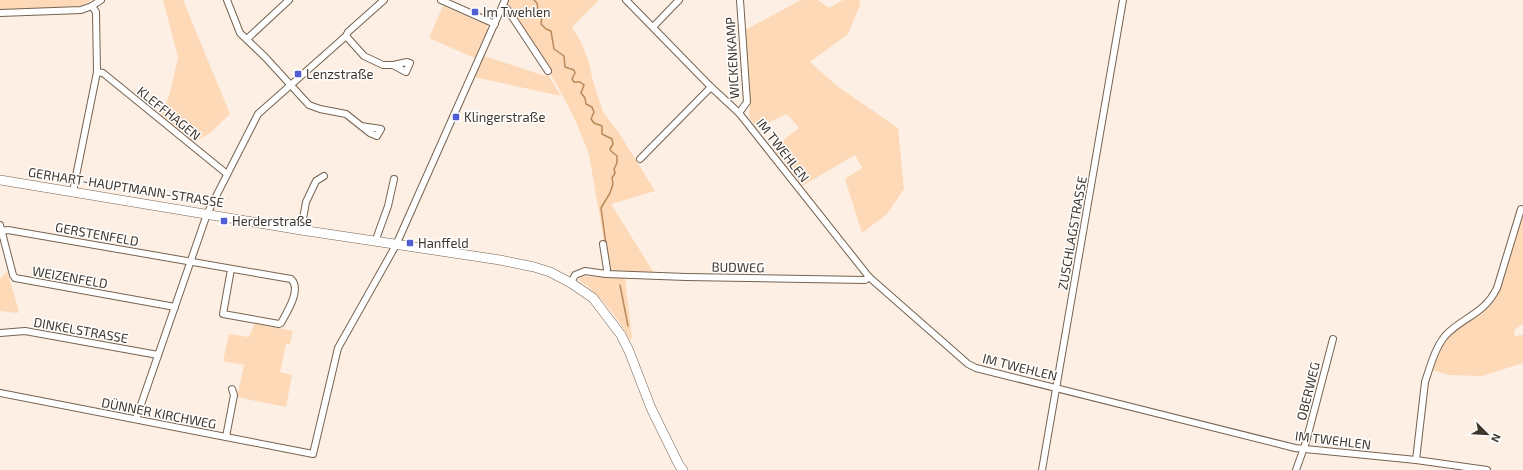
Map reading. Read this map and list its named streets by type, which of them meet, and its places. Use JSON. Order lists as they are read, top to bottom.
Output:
{
  "streets": {
    "street": [
      "WICKENKAMP",
      "KLEFFHAGEN",
      "IM TWEHLEN",
      "GERHART-HAUPTMANN-STRASSE",
      "ZUSCHLAGSTRASSE",
      "GERSTENFELD",
      "BUDWEG",
      "WEIZENFELD",
      "DINKELSTRASSE",
      "OBERWEG",
      "DÜNNER KIRCHWEG"
    ]
  },
  "crossings": [
    ["WICKENKAMP", "IM TWEHLEN"],
    ["IM TWEHLEN", "ZUSCHLAGSTRASSE"],
    ["IM TWEHLEN", "BUDWEG"],
    ["IM TWEHLEN", "OBERWEG"],
    ["GERHART-HAUPTMANN-STRASSE", "BUDWEG"],
    ["GERHART-HAUPTMANN-STRASSE", "DÜNNER KIRCHWEG"],
    ["GERSTENFELD", "WEIZENFELD"]
  ],
  "places": {
    "transit": [
      "Im Twehlen",
      "Lenzstraße",
      "Klingerstraße",
      "Herderstraße",
      "Hanffeld"
    ]
  },
  "north": "bottom right"
}
